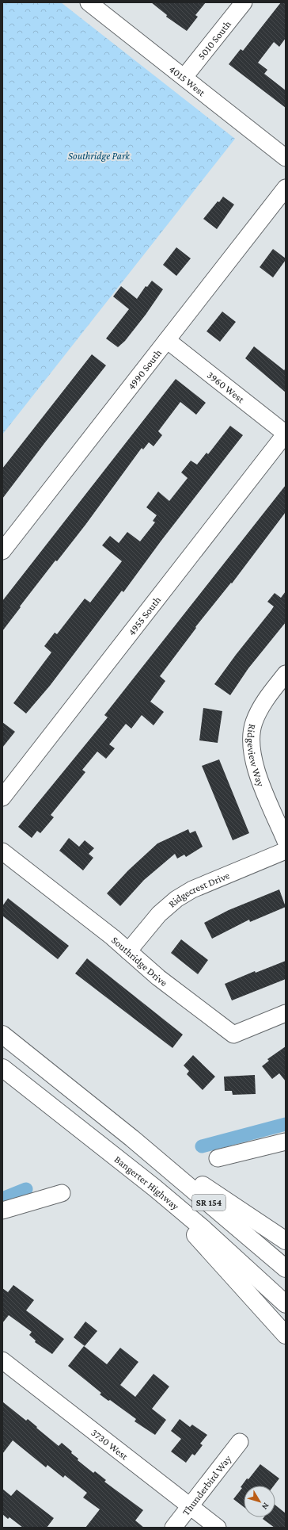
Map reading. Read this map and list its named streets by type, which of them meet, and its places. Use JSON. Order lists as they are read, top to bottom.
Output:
{
  "streets": {
    "highway": ["Bangerter Highway", "SR 154"],
    "street": [
      "5010 South",
      "4015 West",
      "4990 South",
      "3960 West",
      "4955 South",
      "Ridgeview Way",
      "Ridgecrest Drive",
      "Southridge Drive",
      "3730 West",
      "Thunderbird Way"
    ]
  },
  "crossings": [
    ["5010 South", "4015 West"],
    ["4990 South", "3960 West"],
    ["3960 West", "4955 South"],
    ["Ridgecrest Drive", "Southridge Drive"],
    ["3730 West", "Thunderbird Way"]
  ],
  "parks": ["Southridge Park"],
  "north": "bottom right"
}
